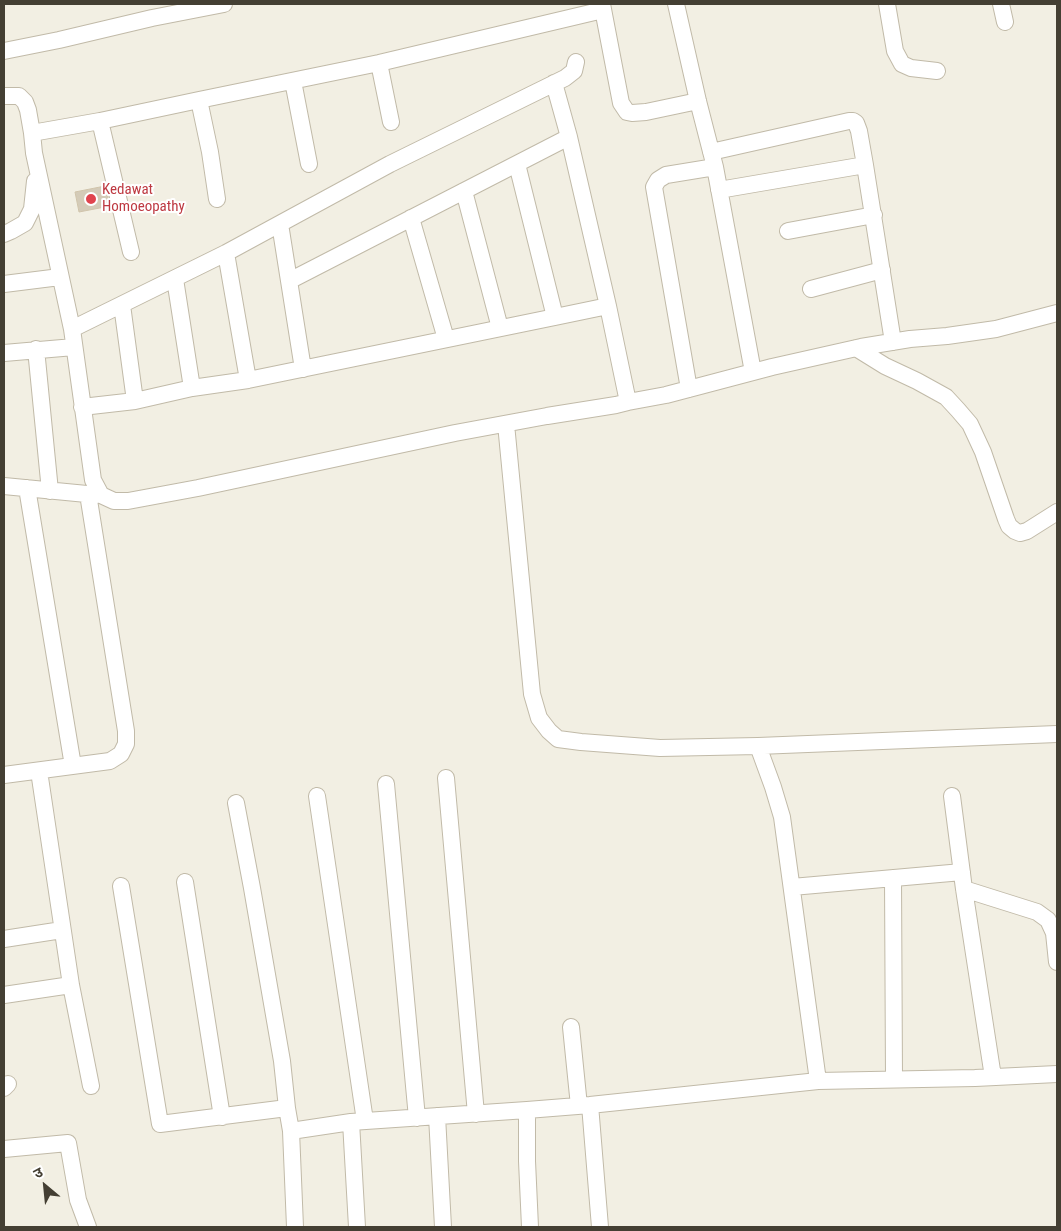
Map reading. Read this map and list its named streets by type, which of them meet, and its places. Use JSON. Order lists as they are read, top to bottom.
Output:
{
  "places": ["Kedawat Homoeopathy"],
  "north": "top left"
}
